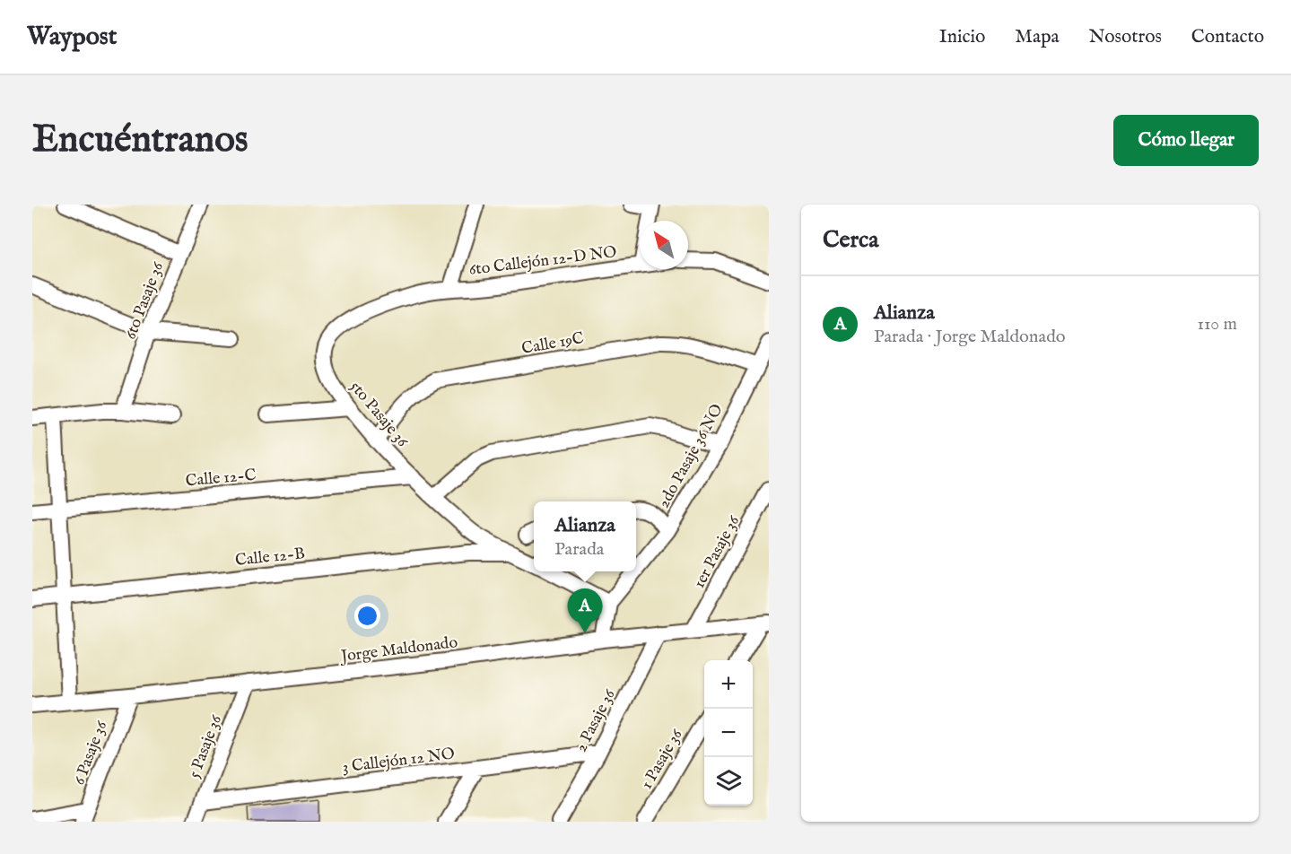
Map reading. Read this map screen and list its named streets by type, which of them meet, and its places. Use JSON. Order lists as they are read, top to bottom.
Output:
{
  "streets": {
    "street": [
      "6to Callejón 12-D NO",
      "6to Pasaje 36",
      "Calle 19C",
      "5to Pasaje 36",
      "2do Pasaje 36 NO",
      "Calle 12-C",
      "1er Pasaje 36",
      "Calle 12-B",
      "Jorge Maldonado",
      "2 Pasaje 36",
      "5 Pasaje 36",
      "6 Pasaje 36",
      "1 Pasaje 36",
      "3 Callejón 12 NO"
    ]
  },
  "crossings": [
    ["6to Callejón 12-D NO", "5to Pasaje 36"],
    ["Calle 19C", "5to Pasaje 36"],
    ["Calle 19C", "2do Pasaje 36 NO"],
    ["5to Pasaje 36", "2do Pasaje 36 NO"],
    ["5to Pasaje 36", "Calle 12-C"],
    ["5to Pasaje 36", "Calle 12-B"],
    ["1er Pasaje 36", "Jorge Maldonado"],
    ["Jorge Maldonado", "2 Pasaje 36"],
    ["Jorge Maldonado", "5 Pasaje 36"],
    ["Jorge Maldonado", "6 Pasaje 36"],
    ["2 Pasaje 36", "3 Callejón 12 NO"],
    ["5 Pasaje 36", "3 Callejón 12 NO"]
  ],
  "north": "top left",
  "page": {
    "header": "Waypost",
    "nav": [
      "Inicio",
      "Mapa",
      "Nosotros",
      "Contacto"
    ],
    "buttons": "Cómo llegar",
    "title": "Encuéntranos",
    "heading": "Cerca",
    "list": [
      {
        "mark": "A",
        "name": "Alianza",
        "note": "Parada · Jorge Maldonado",
        "value": "110 m"
      }
    ],
    "popup": ["Alianza", "Parada"],
    "pins": "A",
    "map_buttons": ["+", "−"]
  }
}
